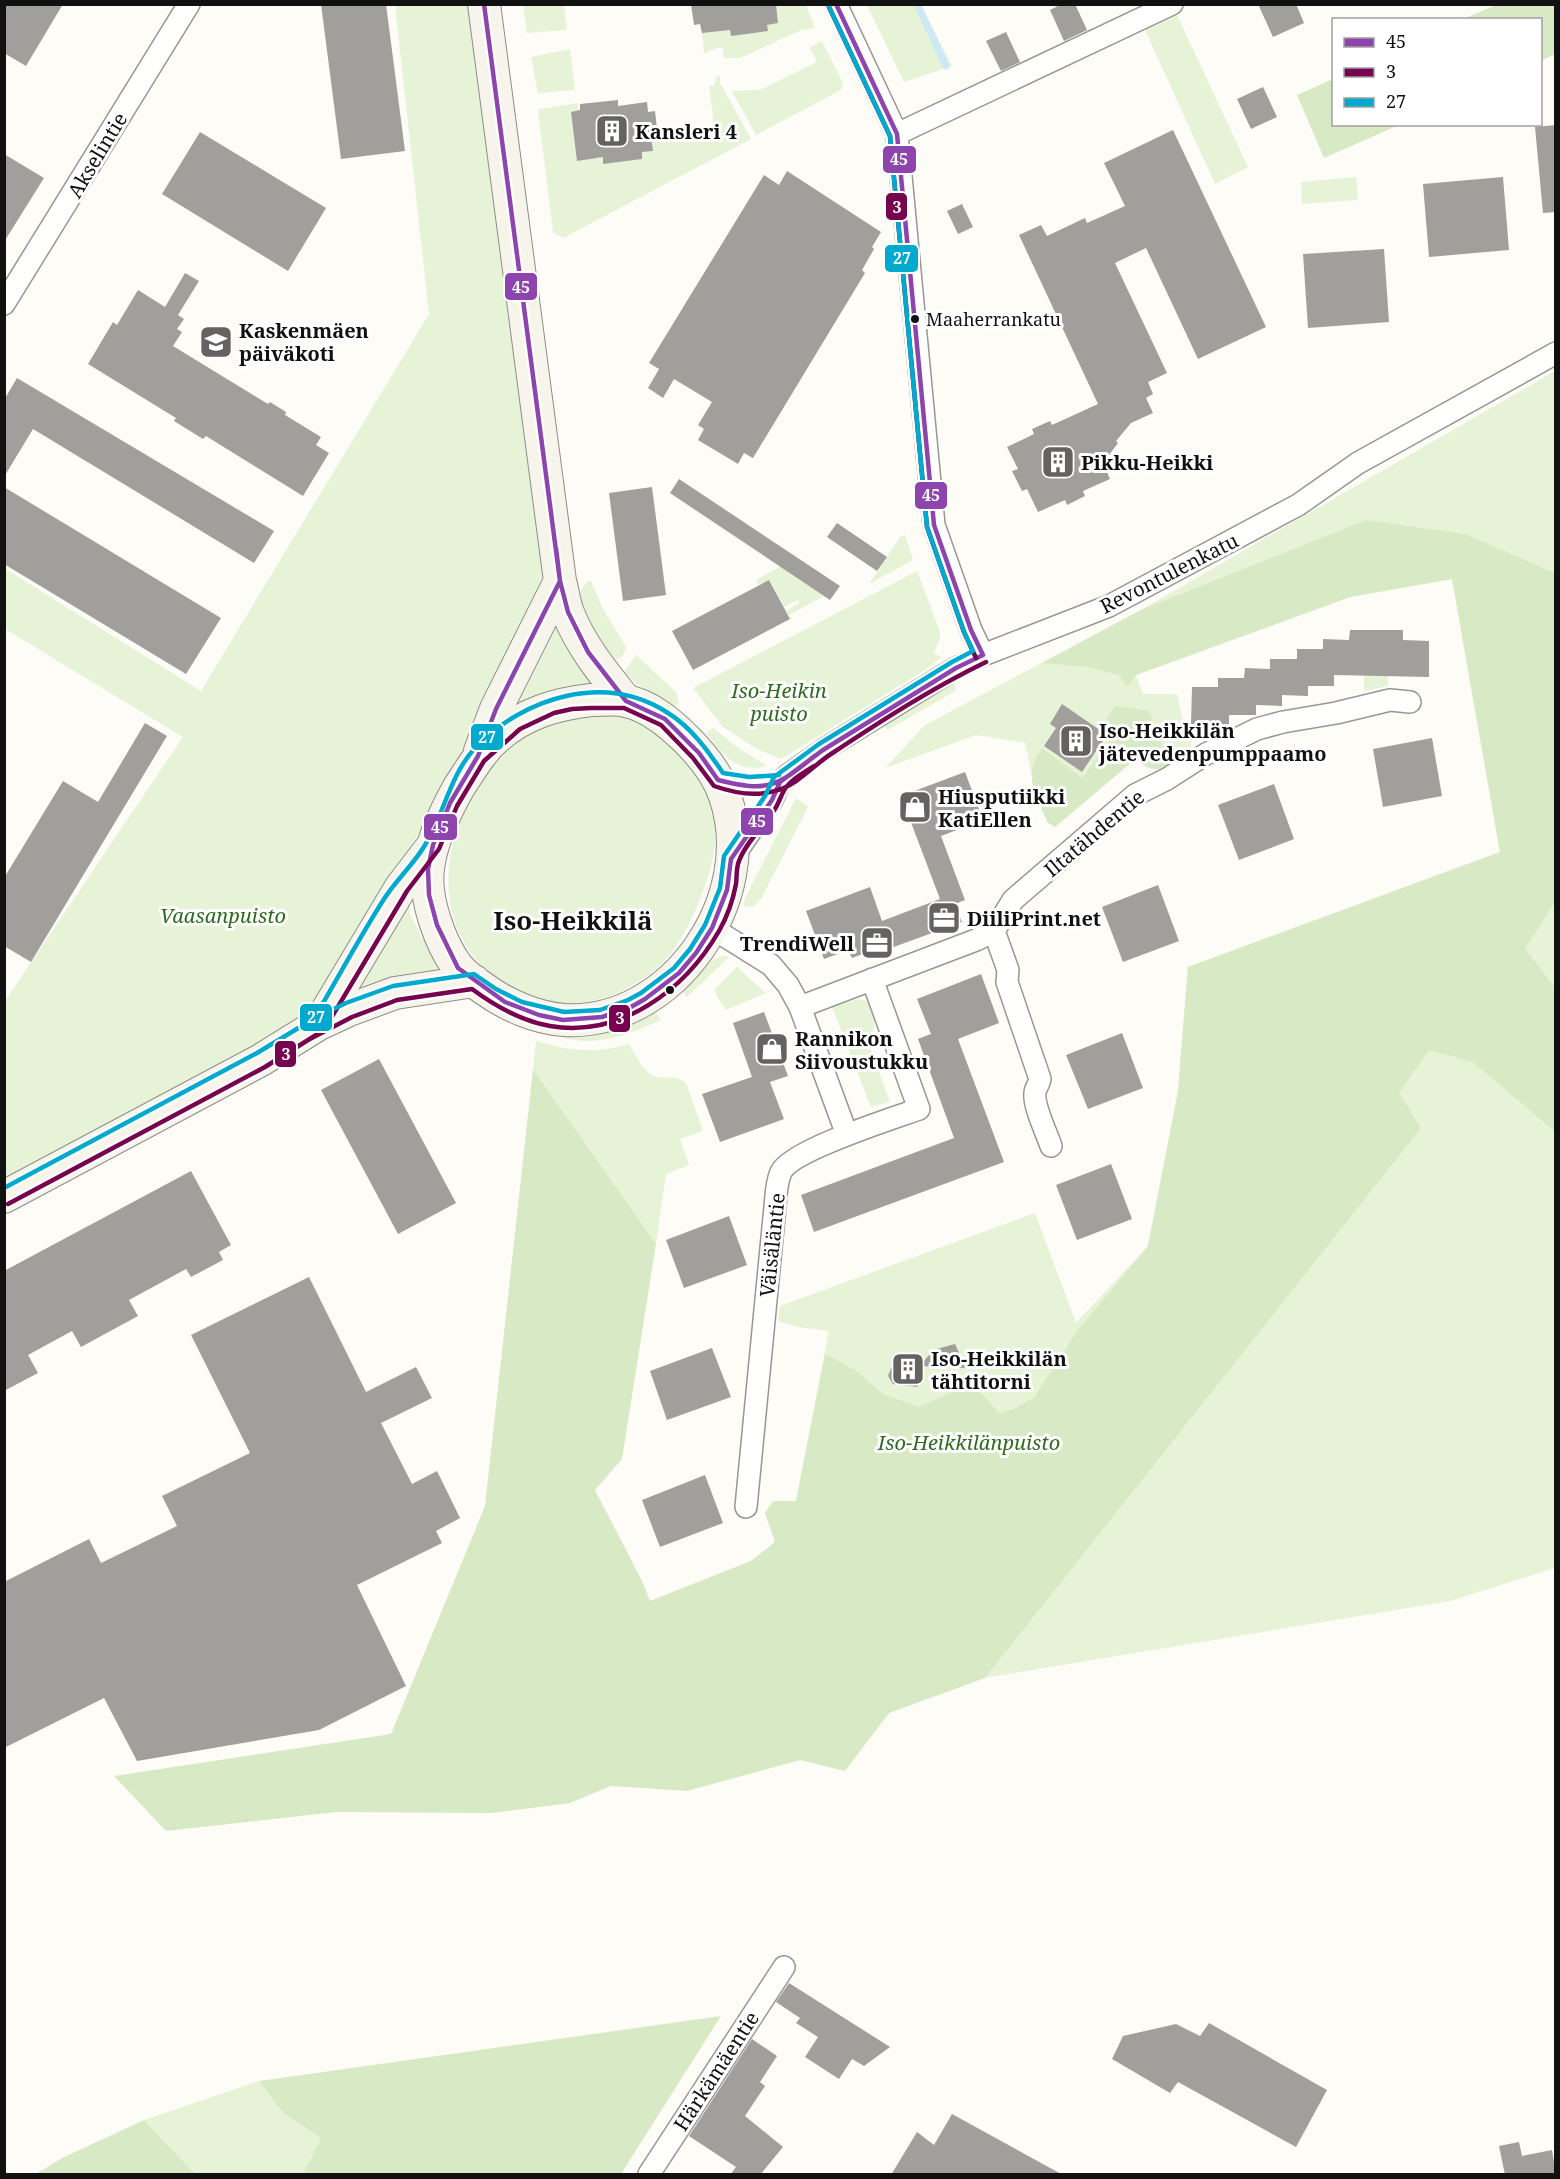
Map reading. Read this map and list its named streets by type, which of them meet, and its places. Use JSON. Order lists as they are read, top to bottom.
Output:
{
  "streets": {
    "street": [
      "Akselintie",
      "Revontulenkatu",
      "Iltatähdentie",
      "Väisäläntie",
      "Härkämäentie"
    ]
  },
  "districts": ["Iso-Heikkilä"],
  "parks": ["Iso-Heikin puisto", "Vaasanpuisto", "Iso-Heikkilänpuisto"],
  "places": {
    "building": [
      "Kansleri 4",
      "Pikku-Heikki",
      "Iso-Heikkilän jätevedenpumppaamo",
      "Iso-Heikkilän tähtitorni"
    ],
    "other": ["Maaherrankatu"],
    "school or university": ["Kaskenmäen päiväkoti"],
    "shop": ["Hiusputiikki KatiEllen", "Rannikon Siivoustukku"],
    "office": ["DiiliPrint.net", "TrendiWell"]
  },
  "lines": ["transit line 45", "transit line 3", "transit line 27"],
  "legend": ["45", "3", "27"]
}
